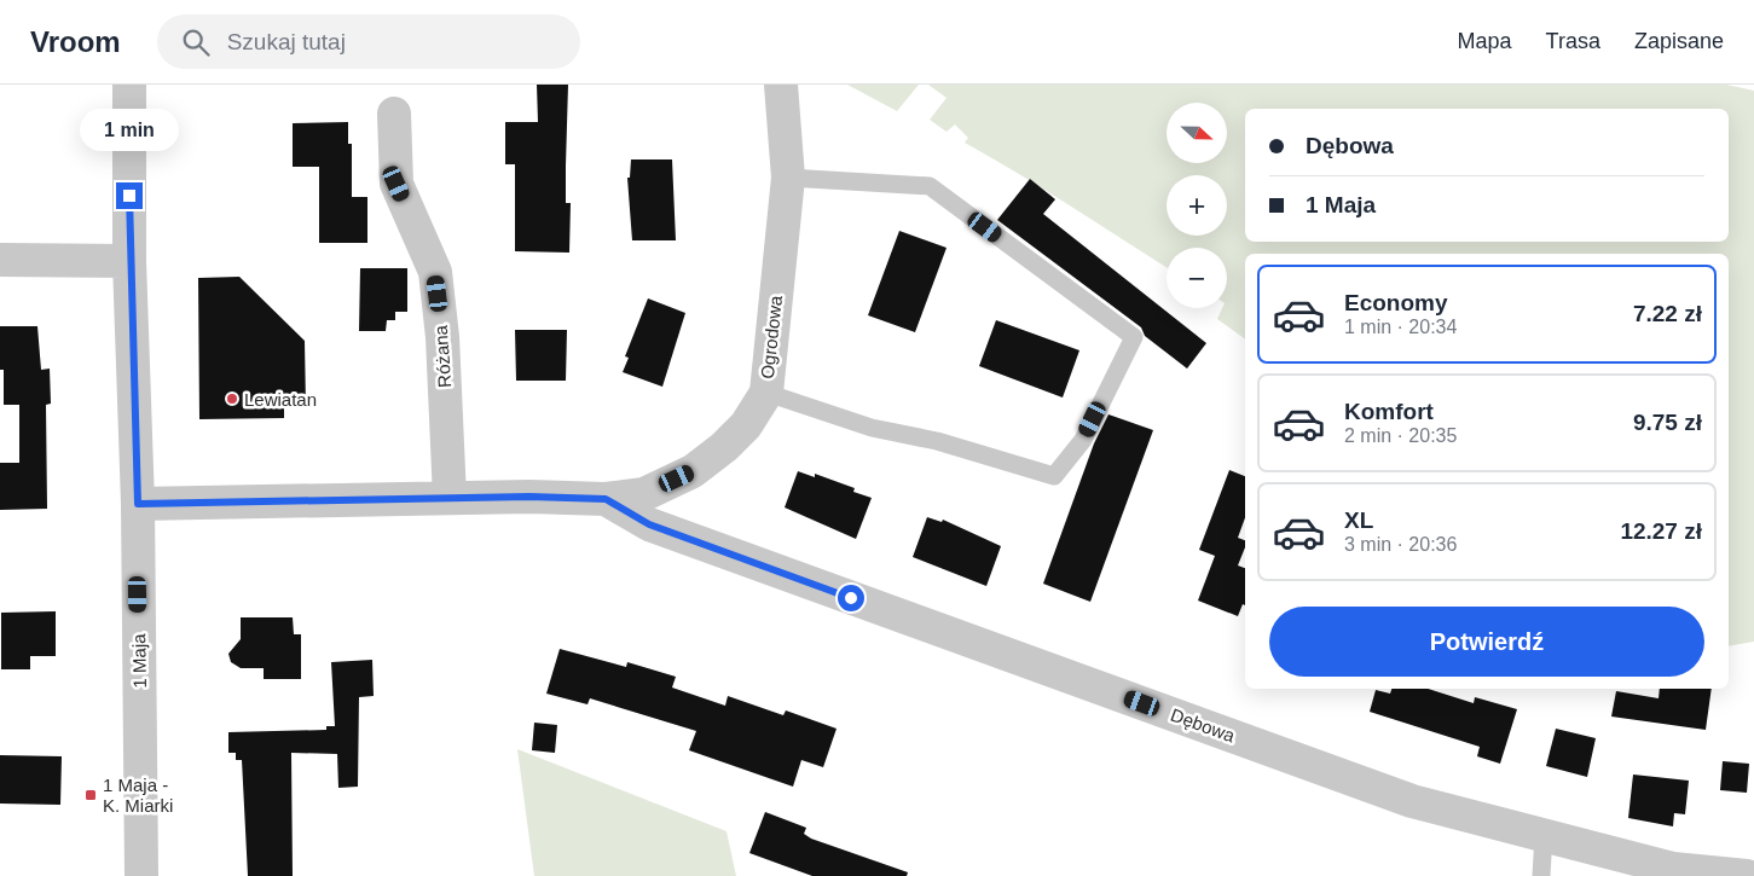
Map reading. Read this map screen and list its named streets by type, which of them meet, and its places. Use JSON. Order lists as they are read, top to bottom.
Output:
{
  "streets": {
    "street": [
      "Ogrodowa",
      "Różana",
      "1 Maja",
      "Dębowa"
    ]
  },
  "crossings": [
    ["Ogrodowa", "Różana"],
    ["Ogrodowa", "1 Maja"],
    ["Ogrodowa", "Dębowa"]
  ],
  "places": {
    "other": ["Lewiatan"],
    "transit": ["1 Maja - K. Miarki"]
  },
  "north": "right",
  "page": {
    "header": "Vroom",
    "search": "Szukaj tutaj",
    "nav": ["Mapa", "Trasa", "Zapisane"],
    "map_buttons": ["+", "−"],
    "bubble": "1 min",
    "banner": ["Dębowa", "1 Maja"],
    "list": [
      {
        "name": "Economy",
        "note": "1 min · 20:34",
        "value": "7.22 zł"
      },
      {
        "name": "Komfort",
        "note": "2 min · 20:35",
        "value": "9.75 zł"
      },
      {
        "name": "XL",
        "note": "3 min · 20:36",
        "value": "12.27 zł"
      }
    ],
    "buttons": "Potwierdź"
  }
}
